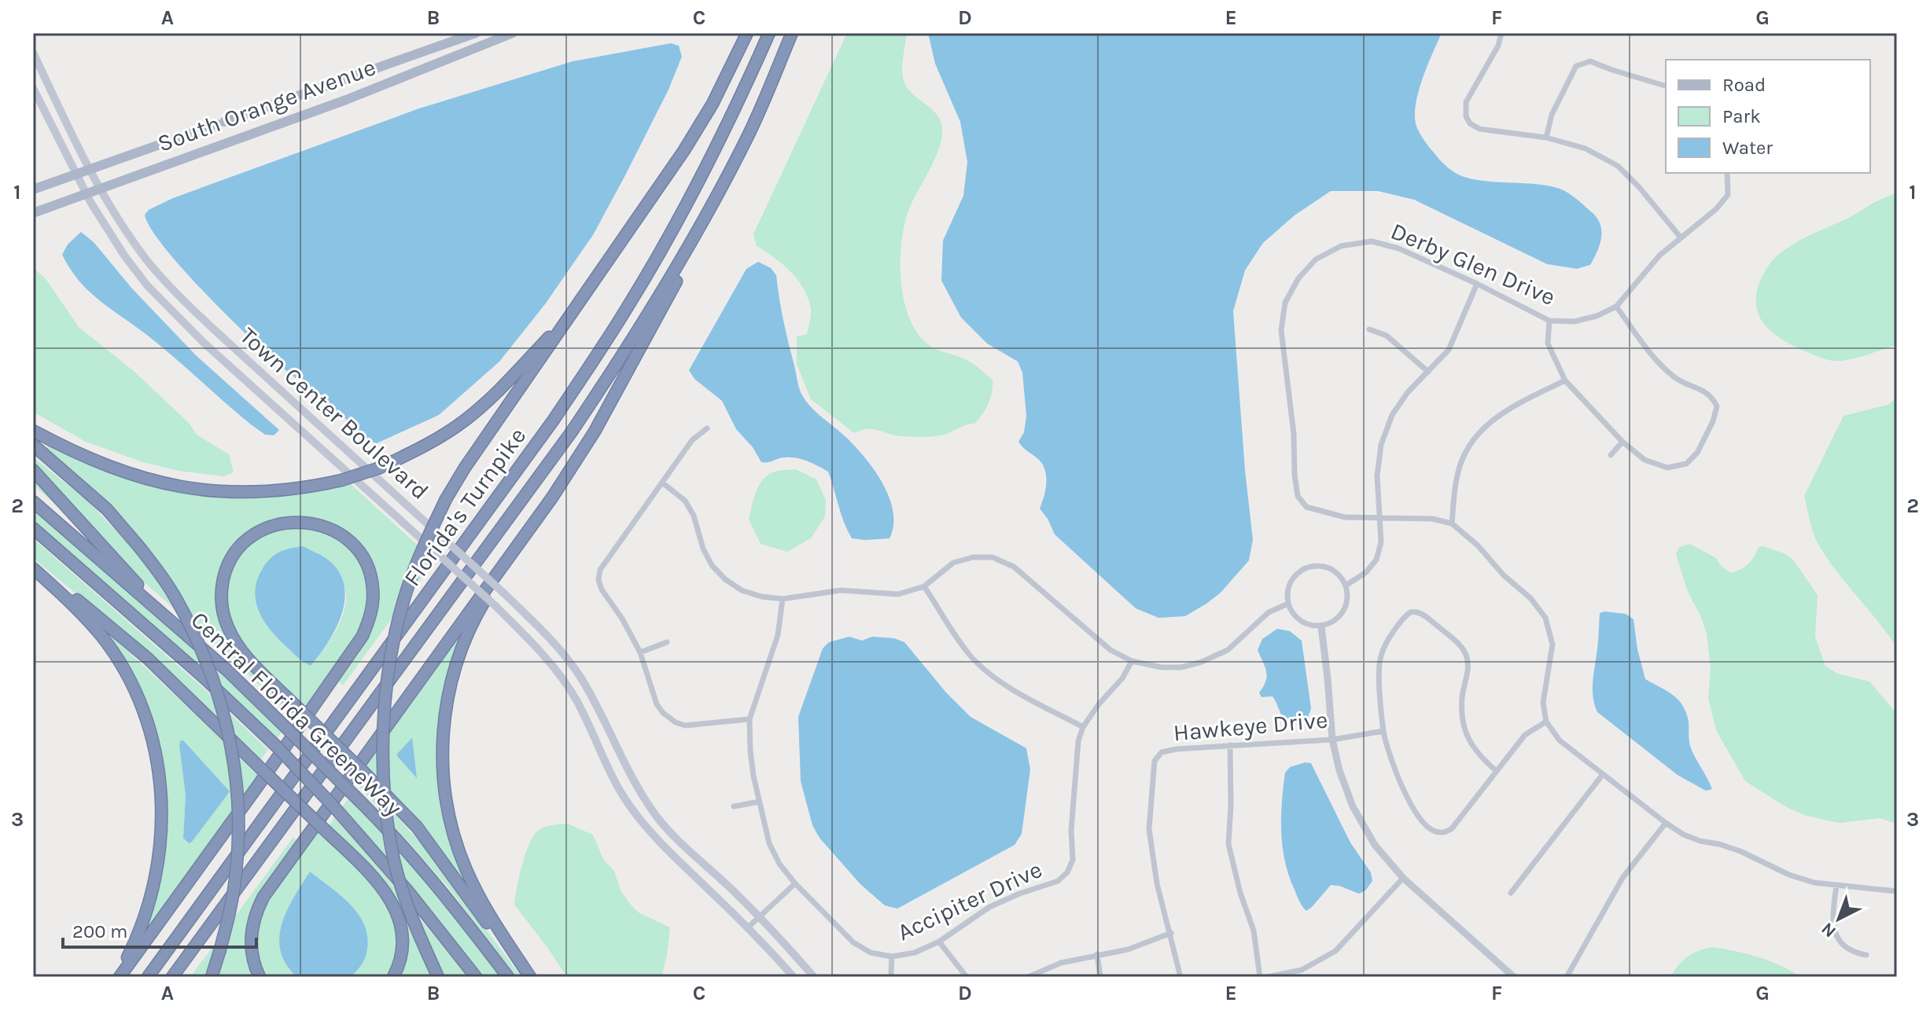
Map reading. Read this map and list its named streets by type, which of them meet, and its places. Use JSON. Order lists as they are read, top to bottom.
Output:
{
  "streets": {
    "highway": ["Florida's Turnpike", "Central Florida GreeneWay"],
    "main road": ["South Orange Avenue", "Town Center Boulevard"],
    "street": ["Derby Glen Drive", "Hawkeye Drive", "Accipiter Drive"]
  },
  "crossings": [
    ["South Orange Avenue", "Town Center Boulevard"]
  ],
  "legend": ["Road", "Park", "Water"],
  "scale_bar": "200 m",
  "north": "bottom left",
  "grid": {
    "columns": [
      "A",
      "B",
      "C",
      "D",
      "E",
      "F",
      "G"
    ],
    "rows": ["1", "2", "3"]
  }
}
